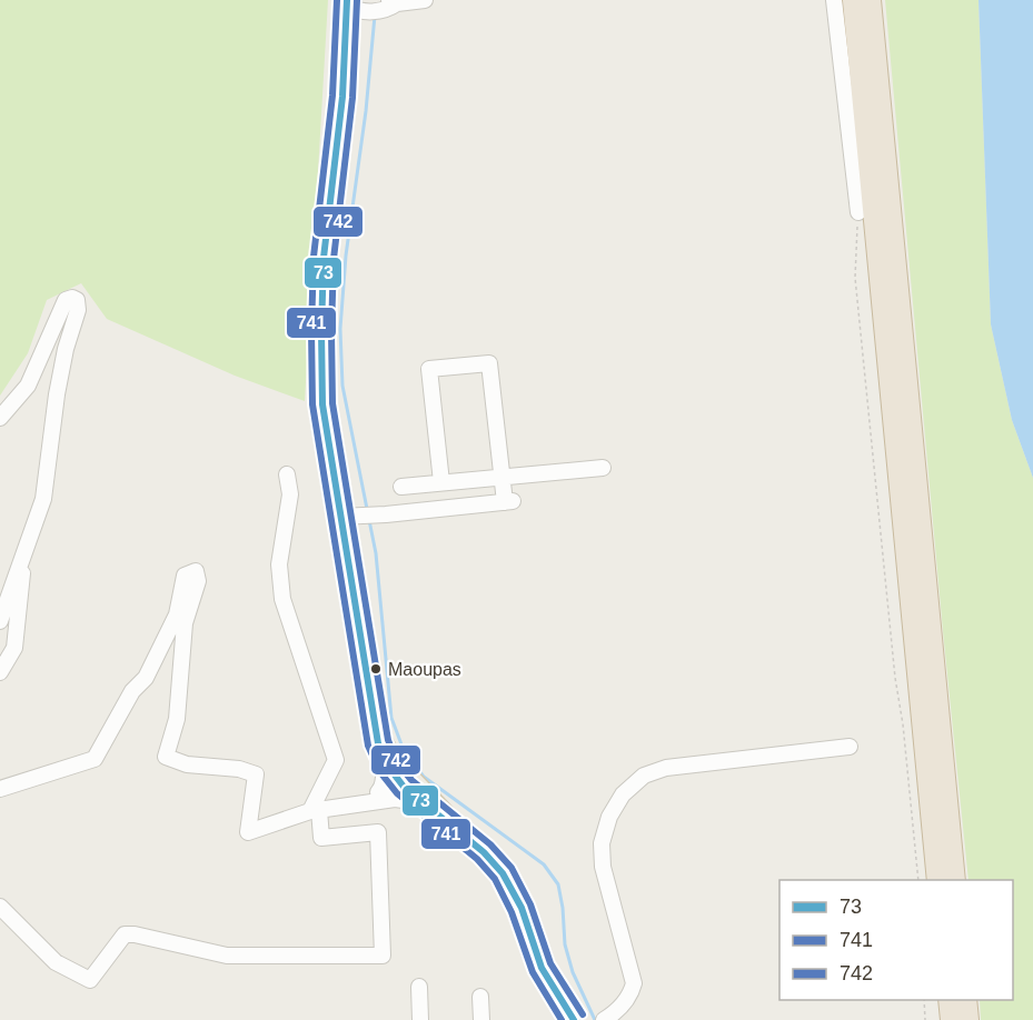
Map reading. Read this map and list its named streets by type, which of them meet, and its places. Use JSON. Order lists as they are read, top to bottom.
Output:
{
  "places": ["Maoupas"],
  "lines": ["transit line 73", "transit line 741", "transit line 742"],
  "legend": ["73", "741", "742"]
}
